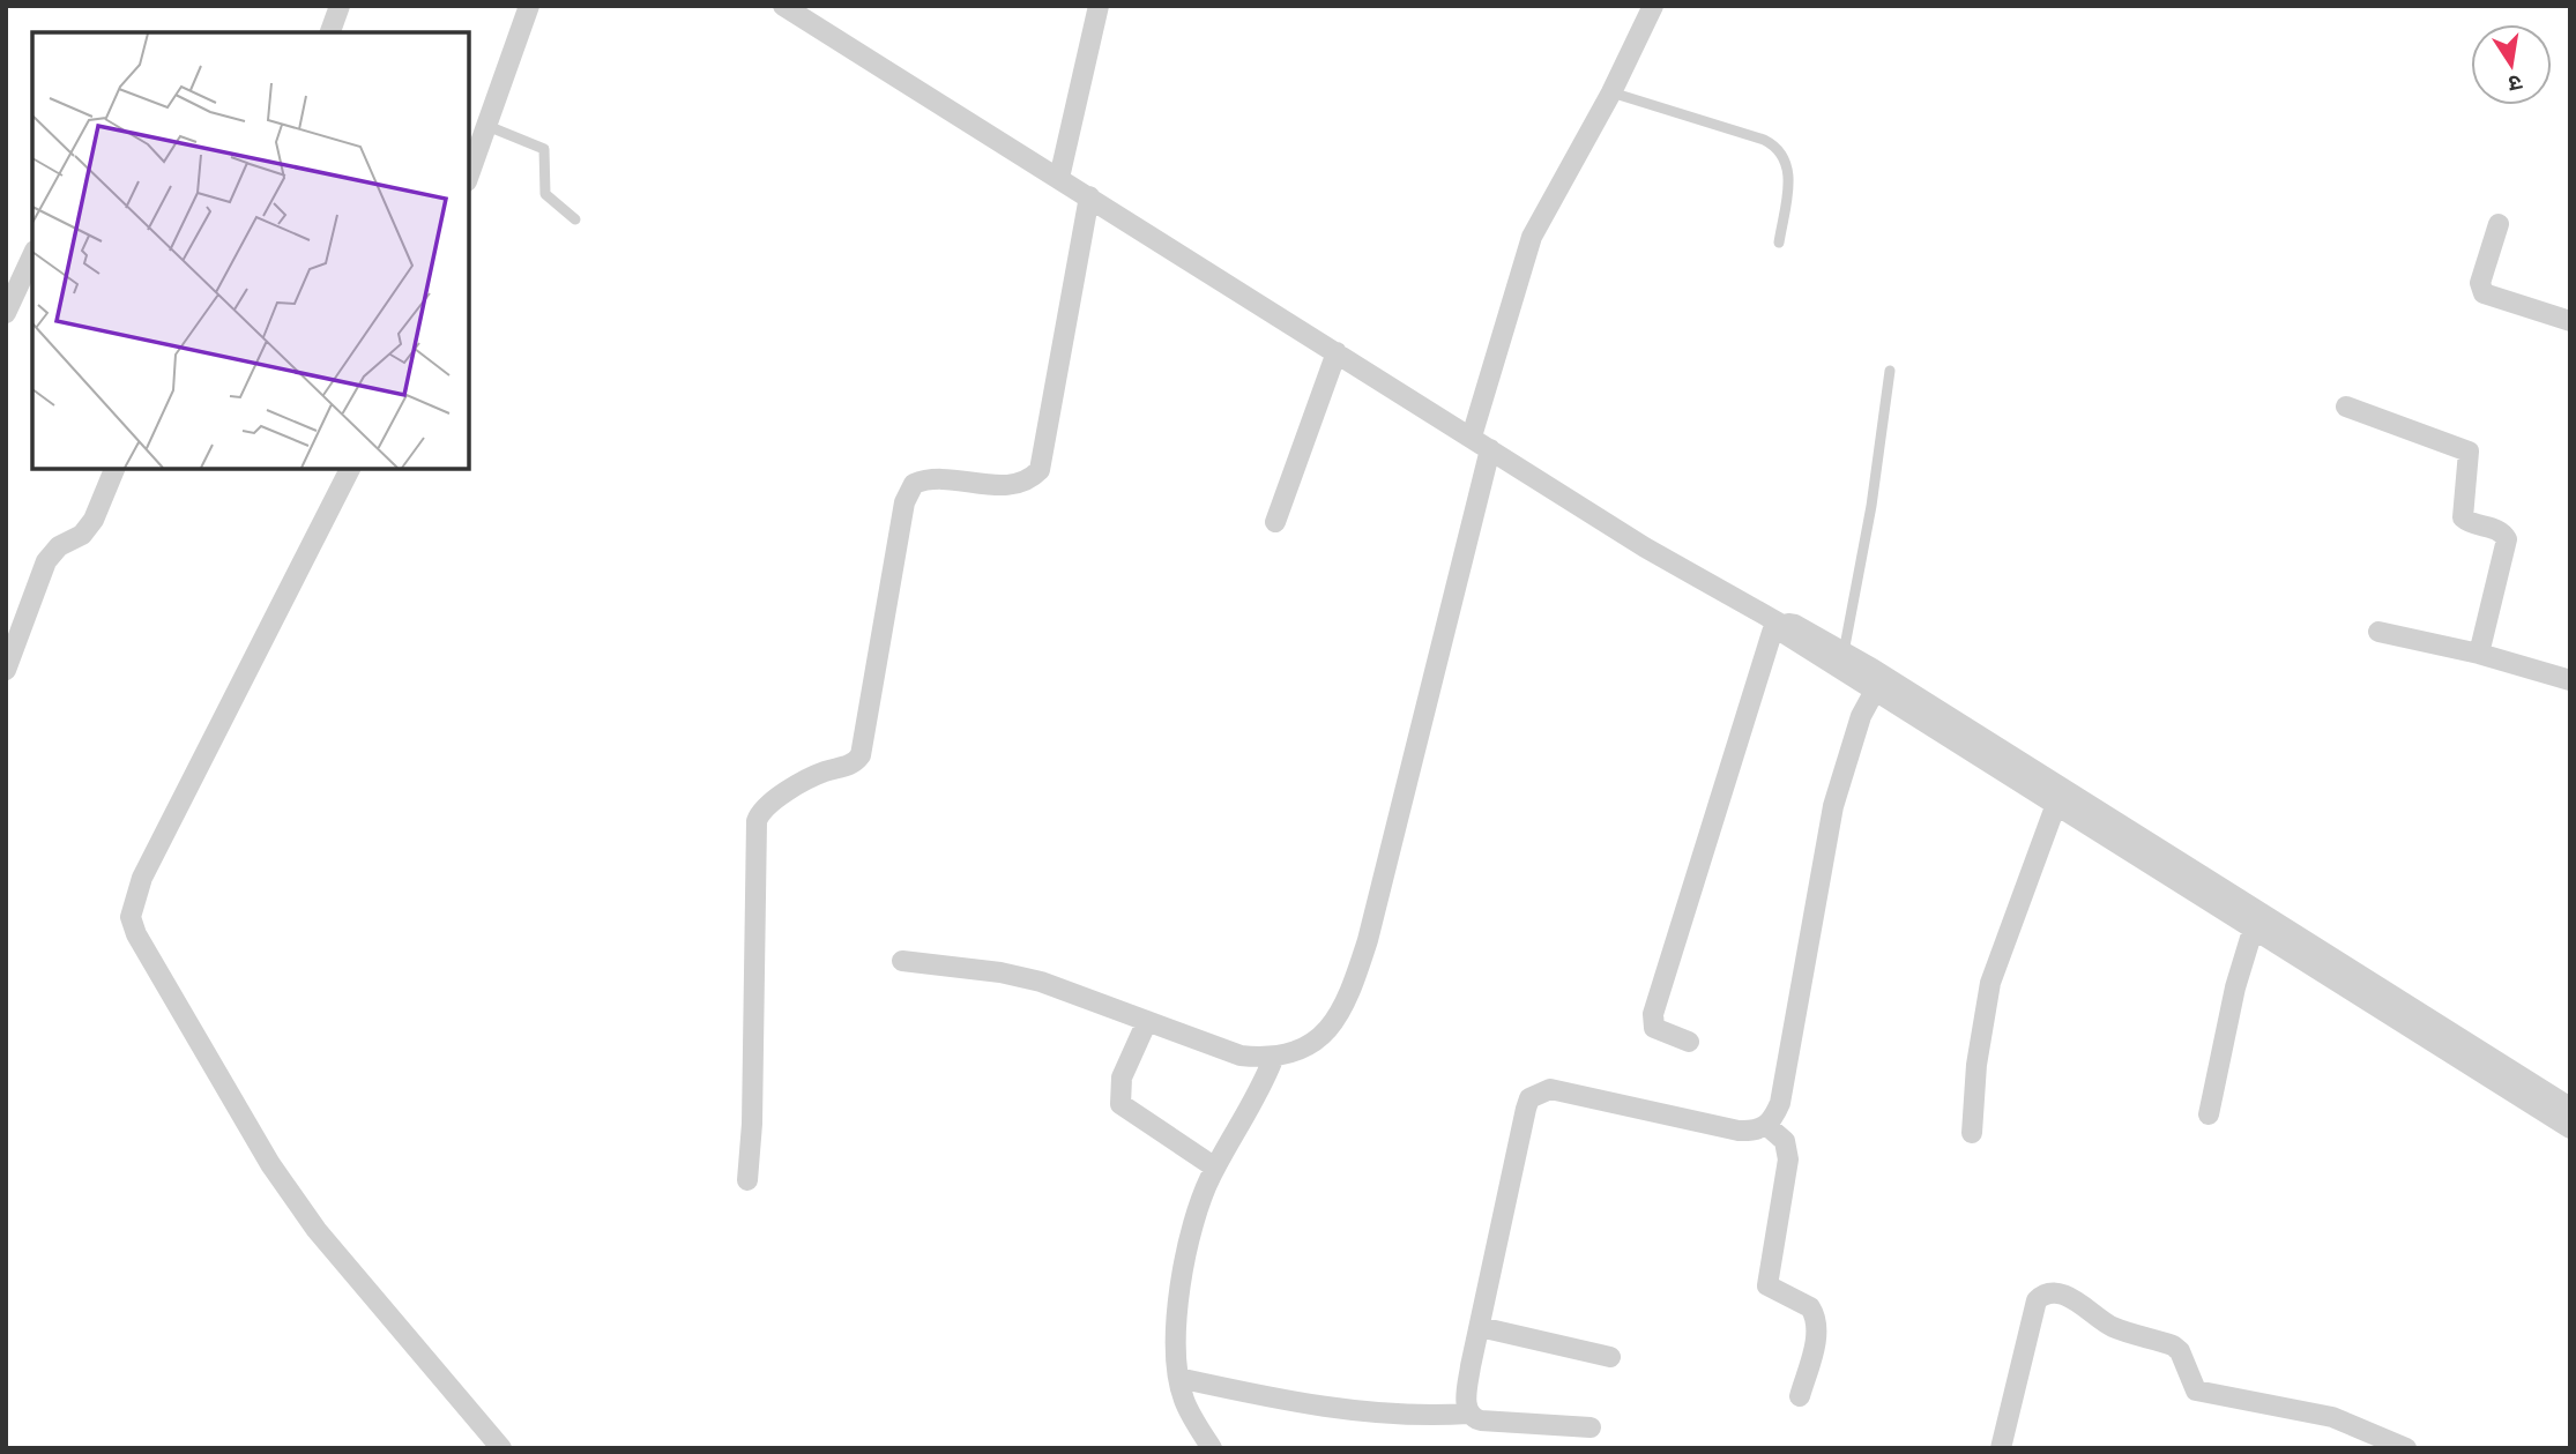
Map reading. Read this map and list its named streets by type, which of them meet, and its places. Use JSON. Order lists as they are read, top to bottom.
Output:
{
  "north": "bottom"
}
